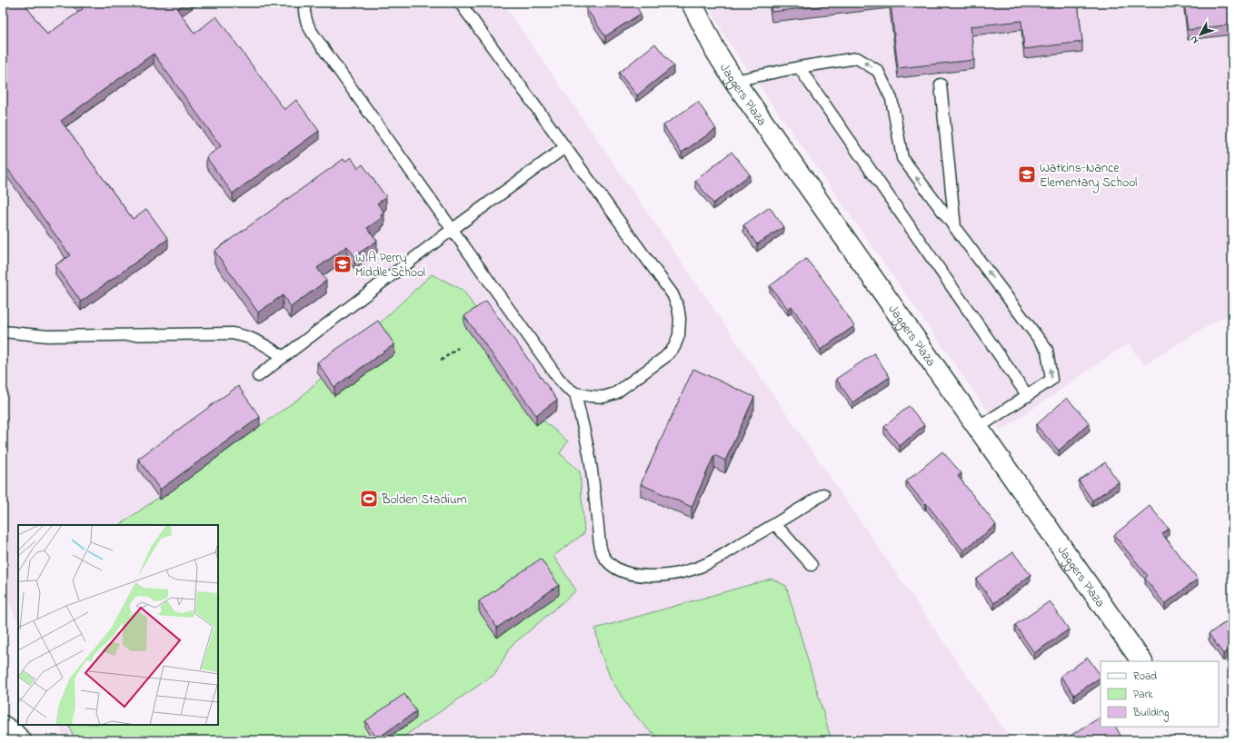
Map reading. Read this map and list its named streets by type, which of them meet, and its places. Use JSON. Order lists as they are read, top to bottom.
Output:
{
  "streets": {
    "street": ["Jaggers Plaza"]
  },
  "places": {
    "school or university": ["Watkins-Nance Elementary School", "W A Perry Middle School"],
    "sports": ["Bolden Stadium"]
  },
  "legend": ["Road", "Park", "Building"],
  "north": "bottom left"
}
